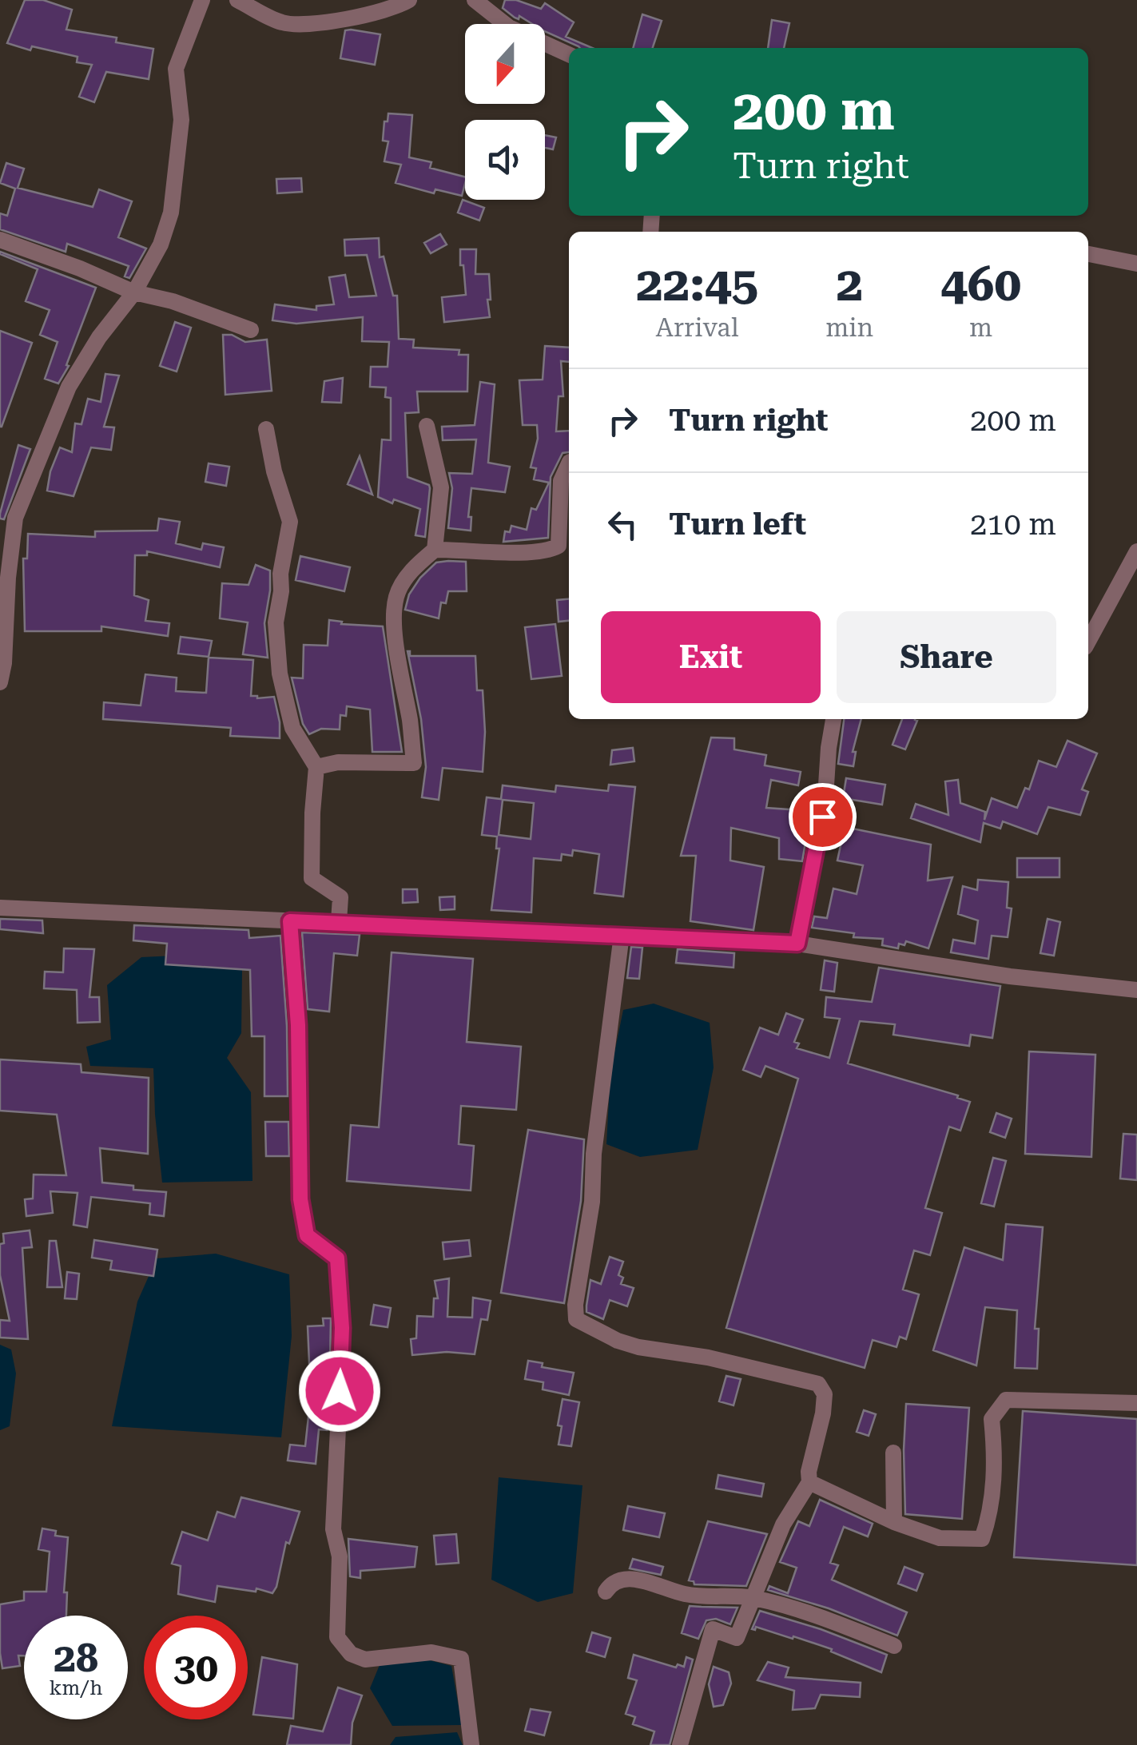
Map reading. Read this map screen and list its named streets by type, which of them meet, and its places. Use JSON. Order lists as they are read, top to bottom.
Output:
{
  "north": "bottom",
  "page": {
    "turn": ["200 m", "Turn right"],
    "eta": [
      "22:45",
      "Arrival",
      "2",
      "min",
      "460",
      "m"
    ],
    "list": [
      {
        "name": "Turn right",
        "value": "200 m"
      },
      {
        "name": "Turn left",
        "value": "210 m"
      }
    ],
    "buttons": ["Exit", "Share"],
    "speed": "28 km/h",
    "limit": "30"
  }
}
